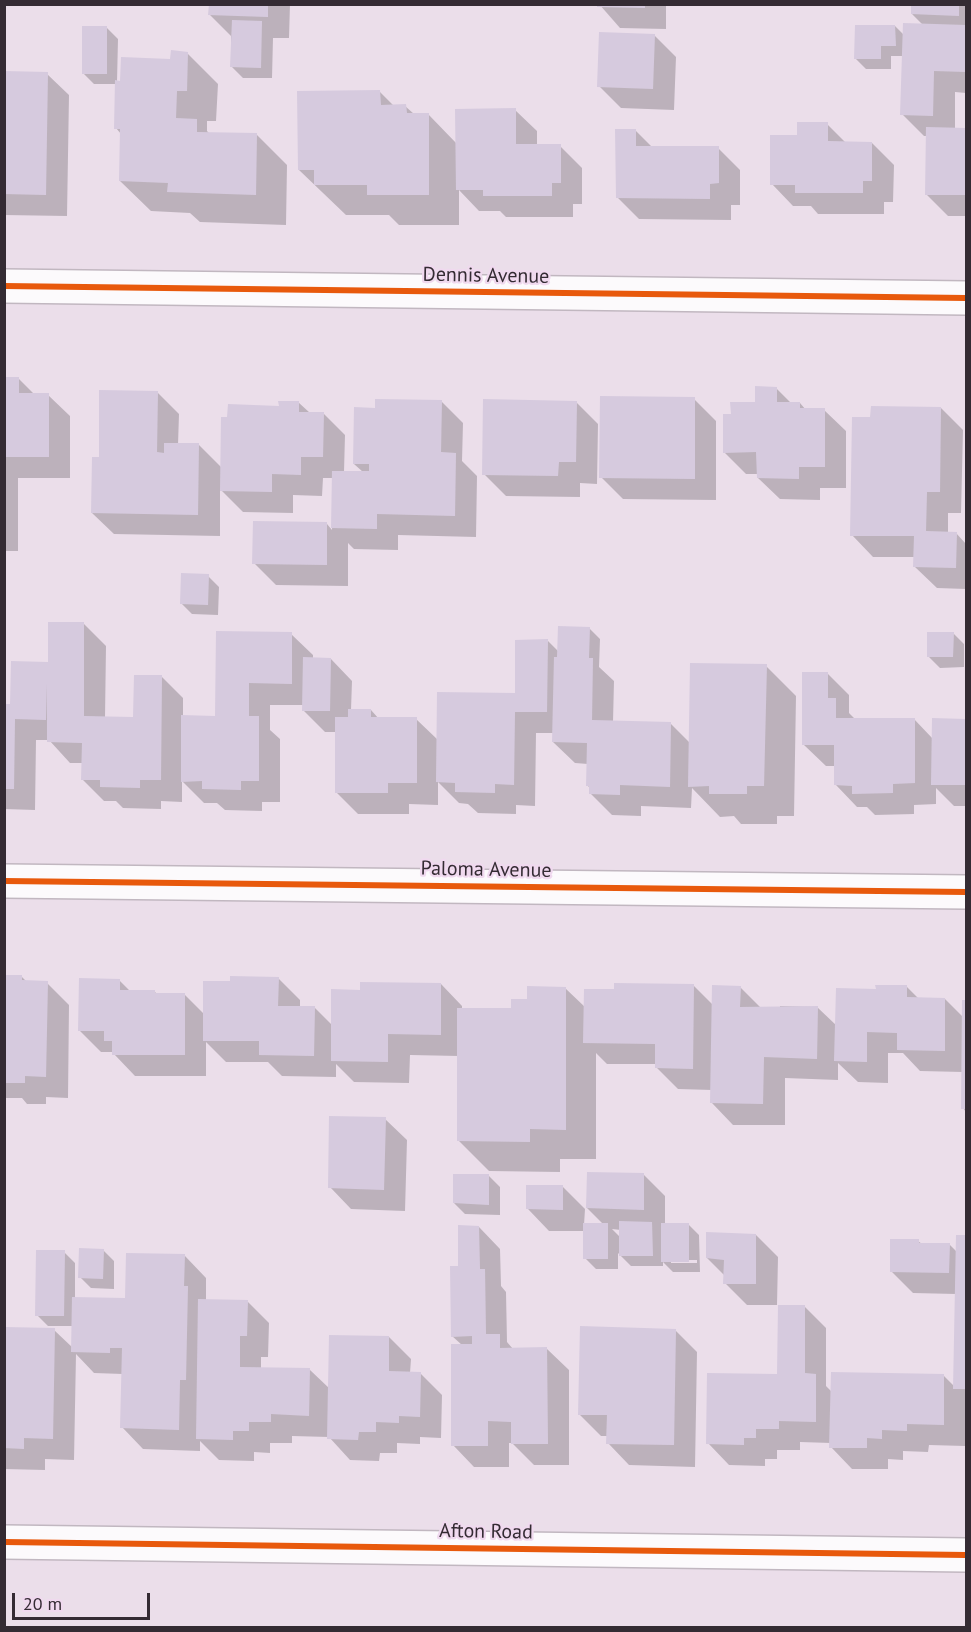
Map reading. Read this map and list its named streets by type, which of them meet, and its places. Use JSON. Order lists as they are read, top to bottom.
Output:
{
  "streets": {
    "street": ["Dennis Avenue", "Paloma Avenue", "Afton Road"]
  },
  "scale_bar": "20 m"
}
